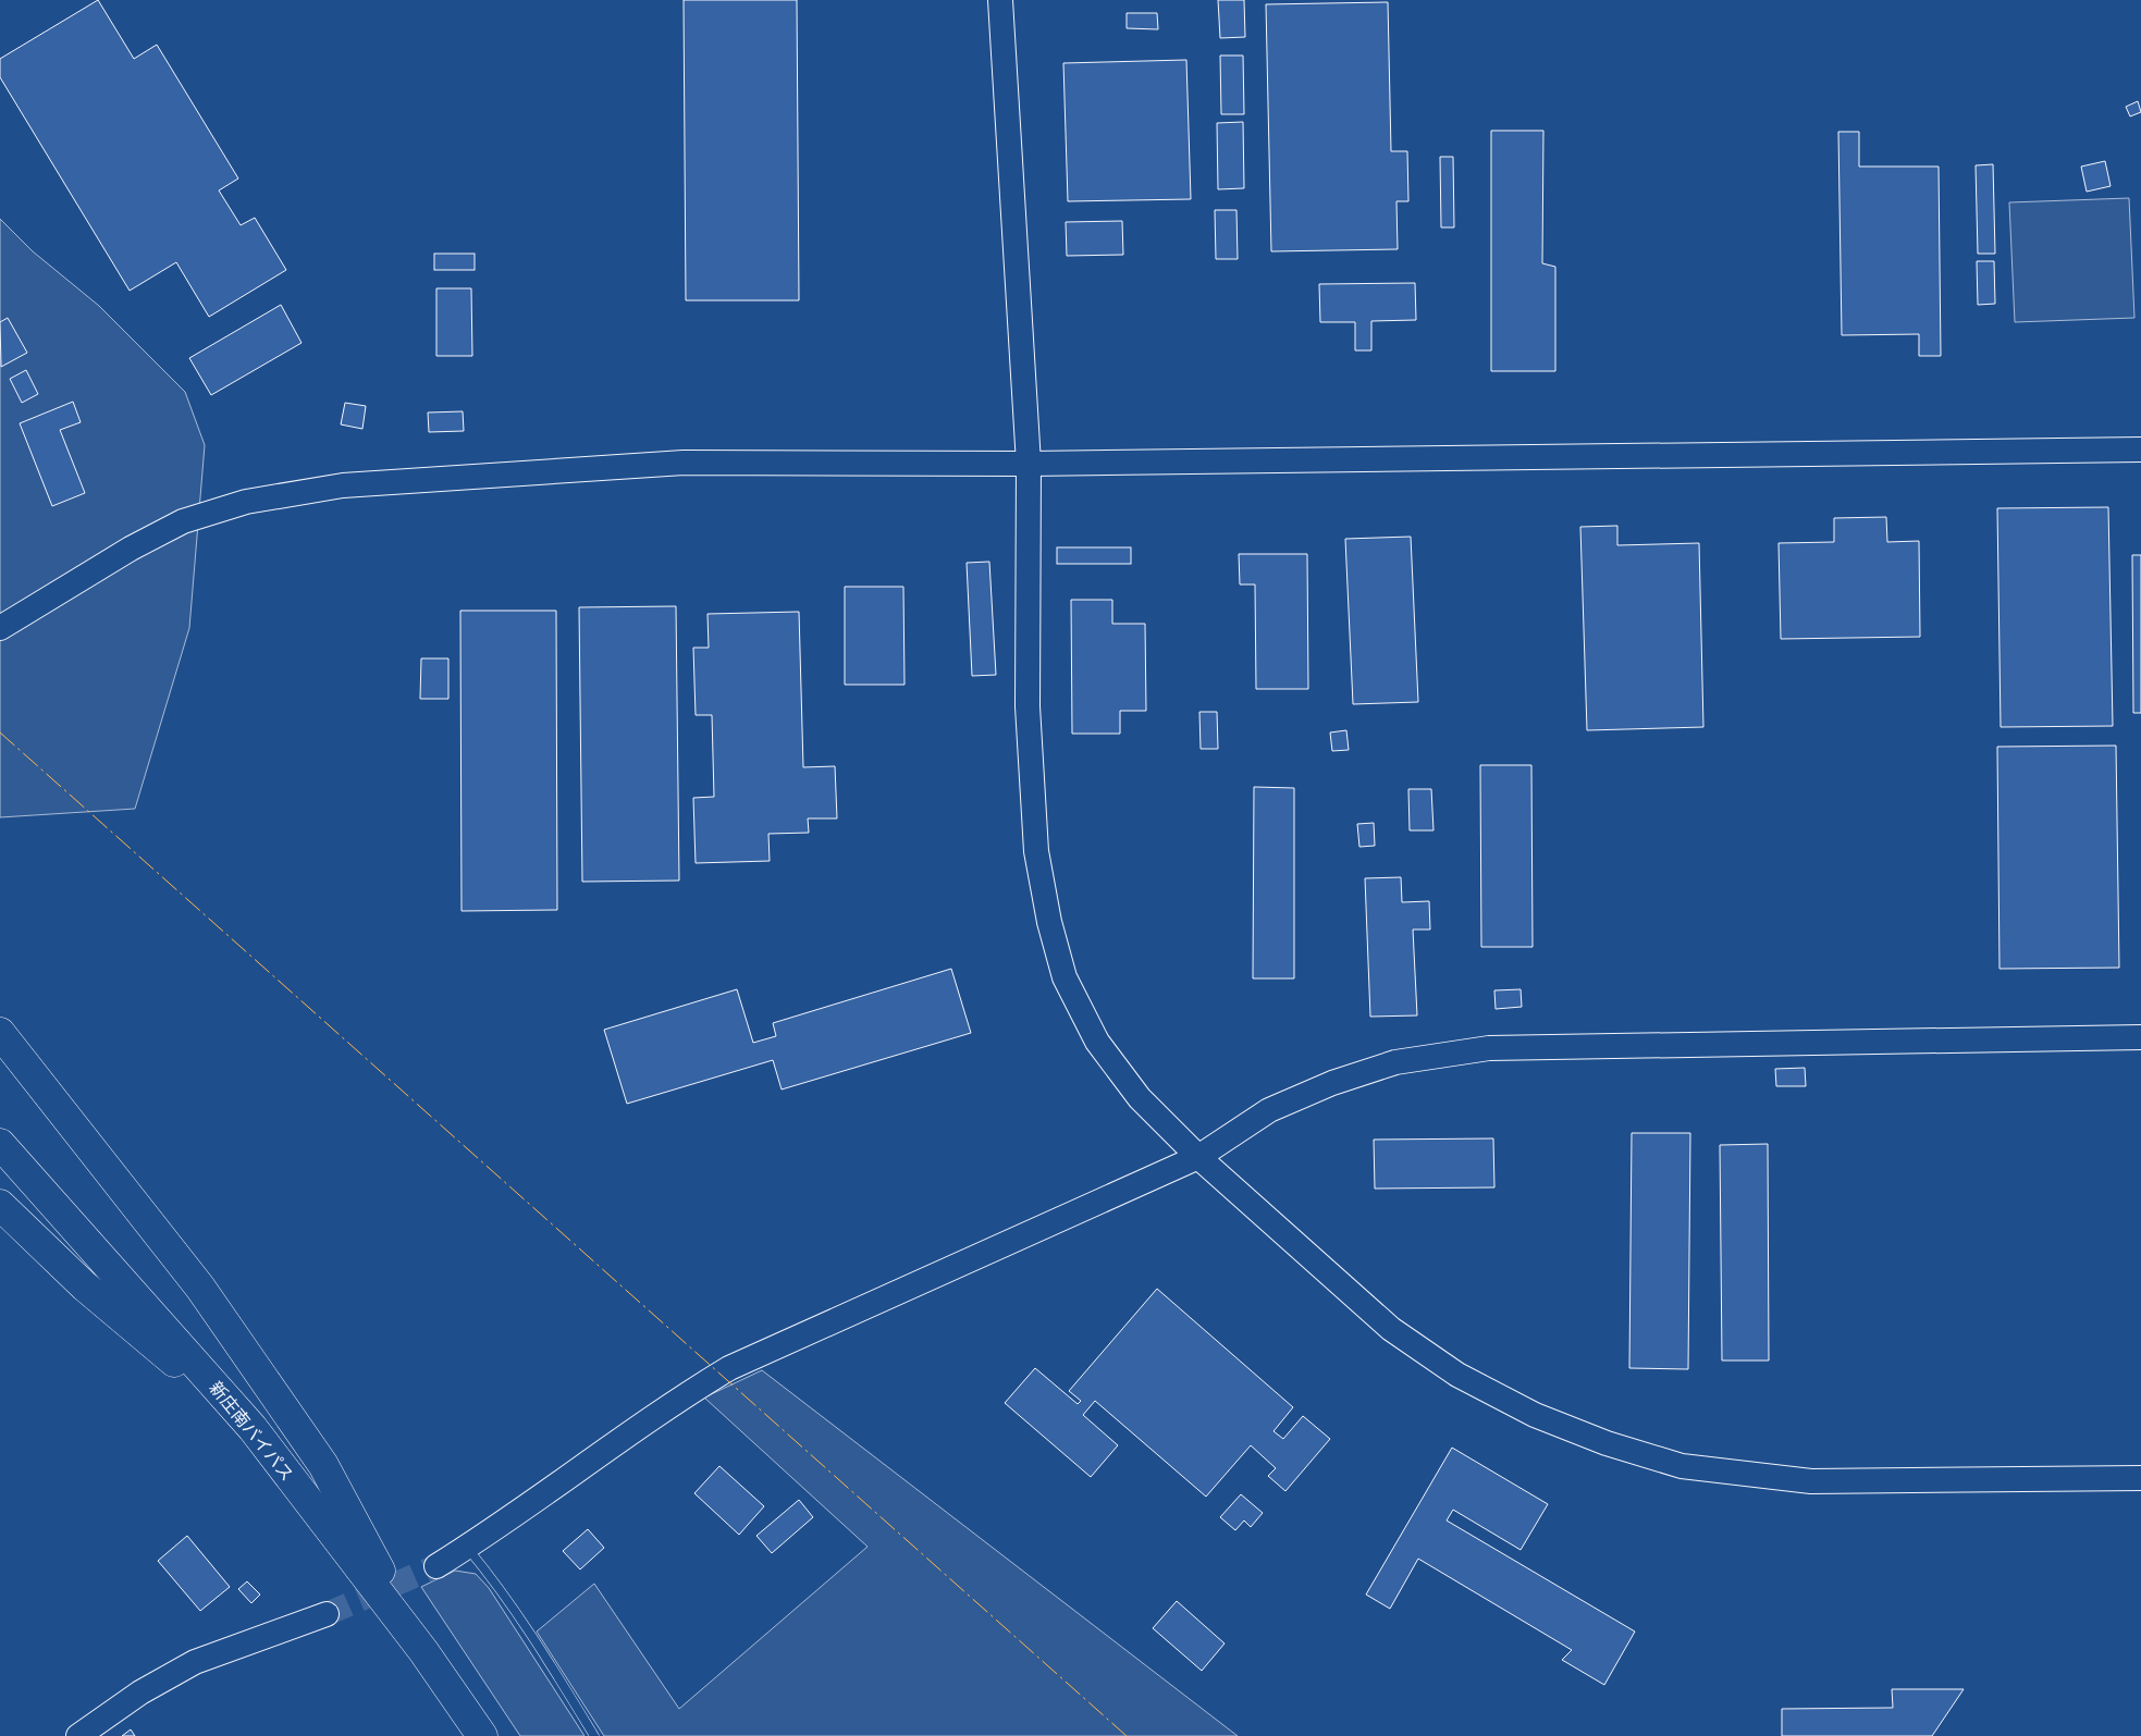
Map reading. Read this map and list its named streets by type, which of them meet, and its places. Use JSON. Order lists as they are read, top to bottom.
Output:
{
  "streets": {
    "highway": ["新庄南バイパス"]
  }
}
